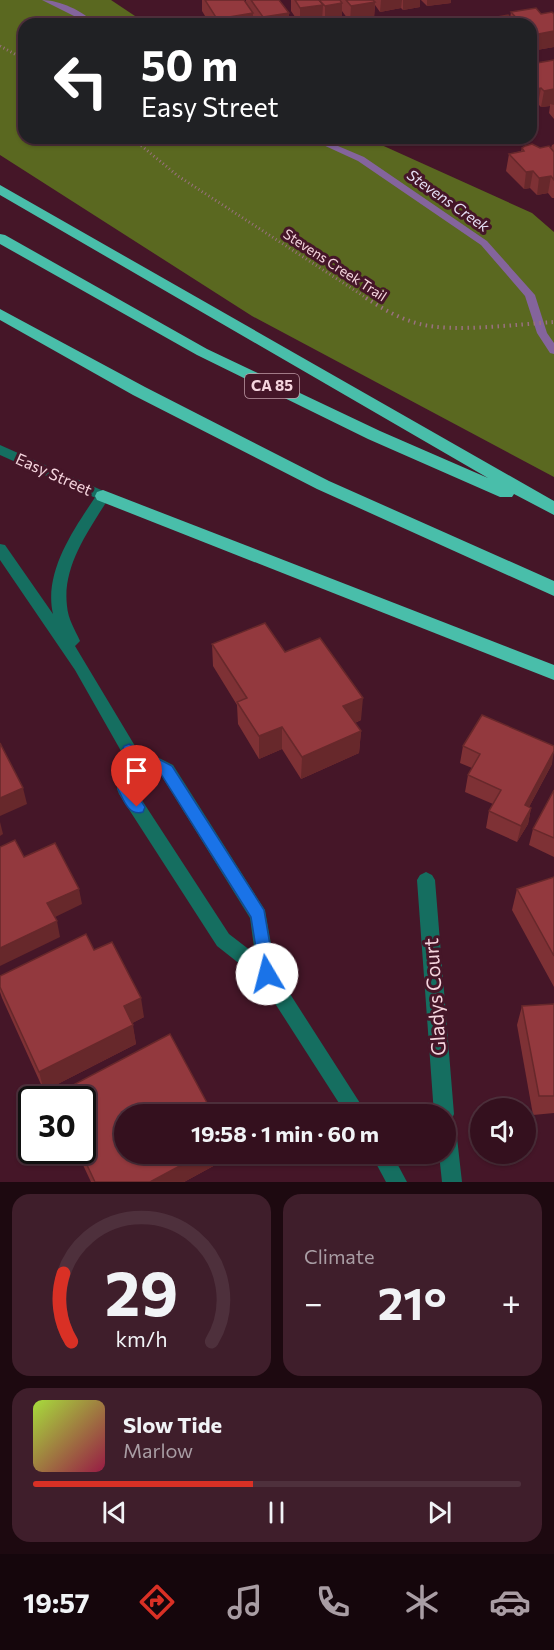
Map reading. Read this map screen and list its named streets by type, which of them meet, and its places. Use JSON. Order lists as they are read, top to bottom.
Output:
{
  "streets": {
    "highway": ["CA 85"],
    "street": ["Easy Street", "Gladys Court"],
    "path": ["Stevens Creek Trail"]
  },
  "water": ["Stevens Creek"],
  "page": {
    "turn": ["50 m", "Easy Street"],
    "limit": "30",
    "trip": "19:58 · 1 min · 60 m",
    "tile": "Climate",
    "heat": ["−", "21°", "+"],
    "song": ["Slow Tide", "Marlow"],
    "tabs": "19:57",
    "gauge": ["29", "km/h"]
  }
}
